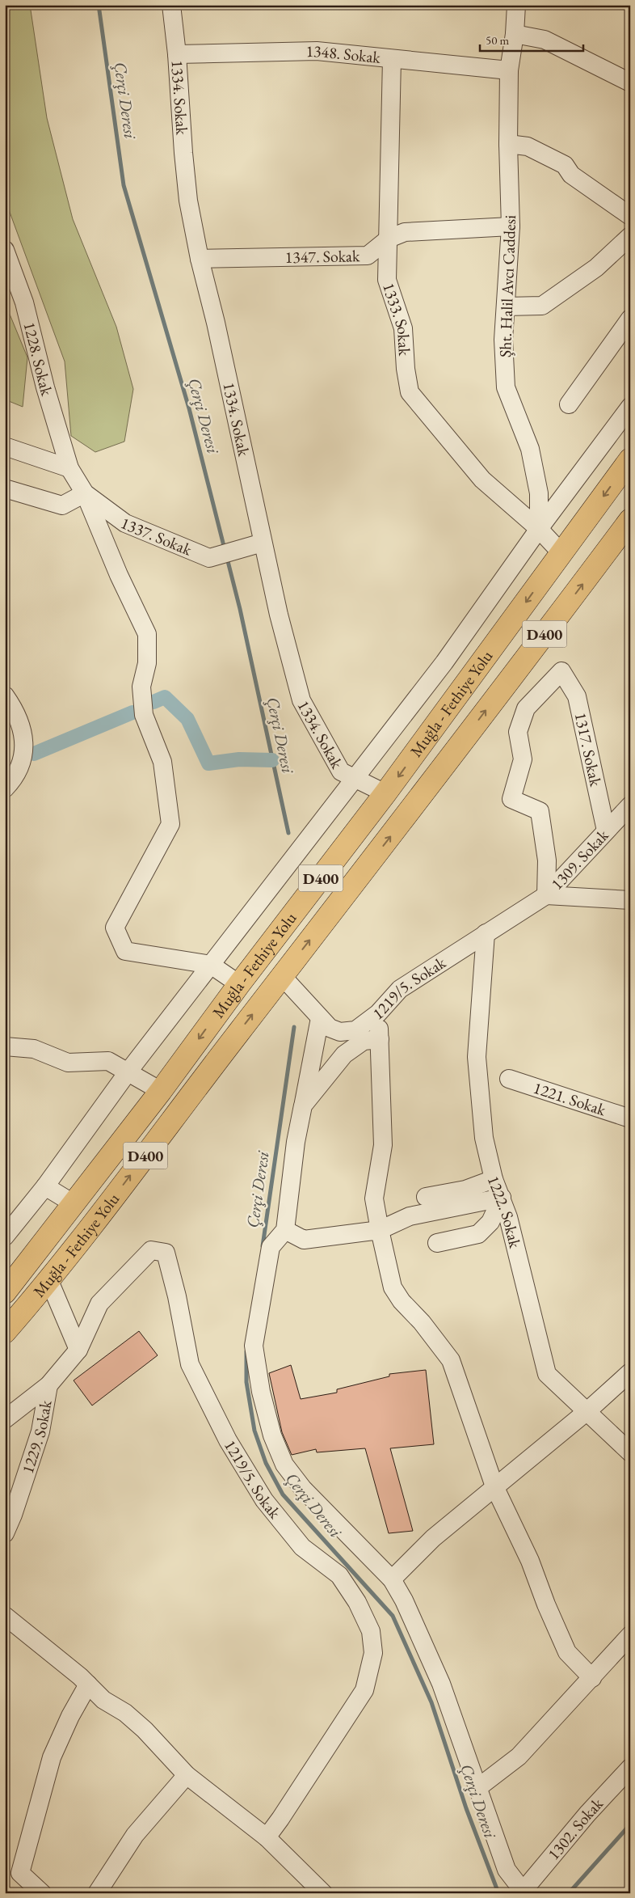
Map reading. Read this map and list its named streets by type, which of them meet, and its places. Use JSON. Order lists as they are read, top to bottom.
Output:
{
  "streets": {
    "highway": ["D400", "Muğla - Fethiye Yolu"],
    "street": [
      "1348. Sokak",
      "1334. Sokak",
      "1347. Sokak",
      "Şht. Halil Avcı Caddesi",
      "1333. Sokak",
      "1228. Sokak",
      "1337. Sokak",
      "1317. Sokak",
      "1309. Sokak",
      "1219/5. Sokak",
      "1221. Sokak",
      "1222. Sokak",
      "1229. Sokak",
      "1302. Sokak"
    ]
  },
  "crossings": [
    ["1348. Sokak", "1334. Sokak"],
    ["1348. Sokak", "Şht. Halil Avcı Caddesi"],
    ["1348. Sokak", "1333. Sokak"],
    ["1334. Sokak", "1347. Sokak"],
    ["1334. Sokak", "1337. Sokak"],
    ["1334. Sokak", "Muğla - Fethiye Yolu"],
    ["1347. Sokak", "Şht. Halil Avcı Caddesi"],
    ["1347. Sokak", "1333. Sokak"],
    ["Şht. Halil Avcı Caddesi", "1333. Sokak"],
    ["1228. Sokak", "1337. Sokak"],
    ["Muğla - Fethiye Yolu", "1219/5. Sokak"],
    ["1317. Sokak", "1309. Sokak"],
    ["1317. Sokak", "1219/5. Sokak"],
    ["1309. Sokak", "1219/5. Sokak"],
    ["1219/5. Sokak", "1222. Sokak"],
    ["1219/5. Sokak", "1229. Sokak"]
  ],
  "water": ["Çerçi Deresi"],
  "scale_bar": "50 m"
}
